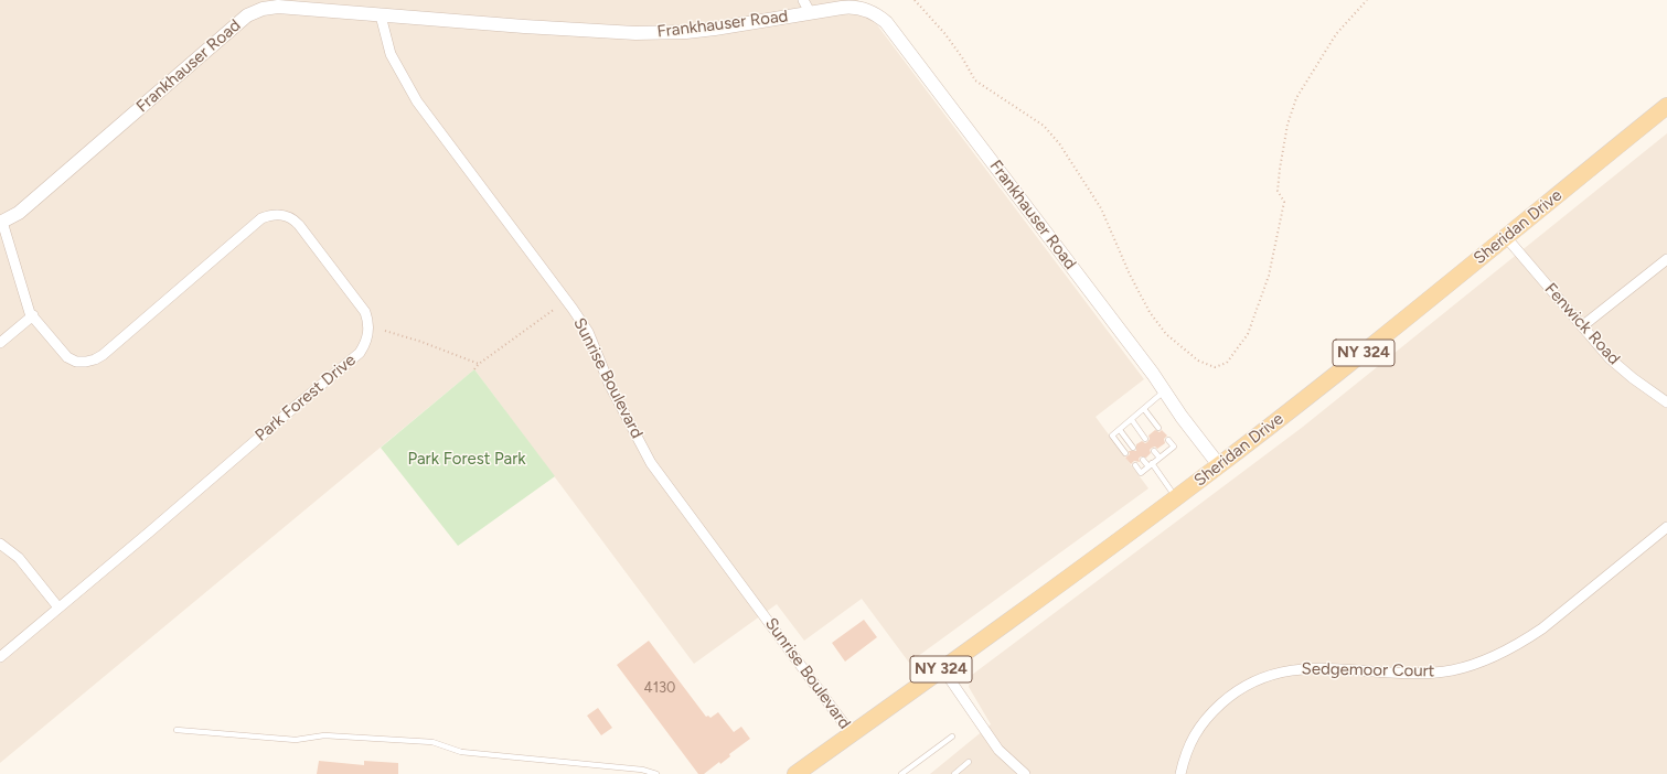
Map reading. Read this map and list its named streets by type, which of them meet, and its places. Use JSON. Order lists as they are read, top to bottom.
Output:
{
  "streets": {
    "main road": ["Sheridan Drive", "NY 324"],
    "street": [
      "Frankhauser Road",
      "Fenwick Road",
      "Sunrise Boulevard",
      "Park Forest Drive",
      "Sedgemoor Court"
    ]
  },
  "crossings": [
    ["Frankhauser Road", "Sheridan Drive"],
    ["Frankhauser Road", "Sunrise Boulevard"],
    ["Frankhauser Road", "Park Forest Drive"],
    ["Sheridan Drive", "Fenwick Road"],
    ["Sheridan Drive", "Sunrise Boulevard"]
  ],
  "parks": ["Park Forest Park"],
  "house_numbers": ["4130"]
}
